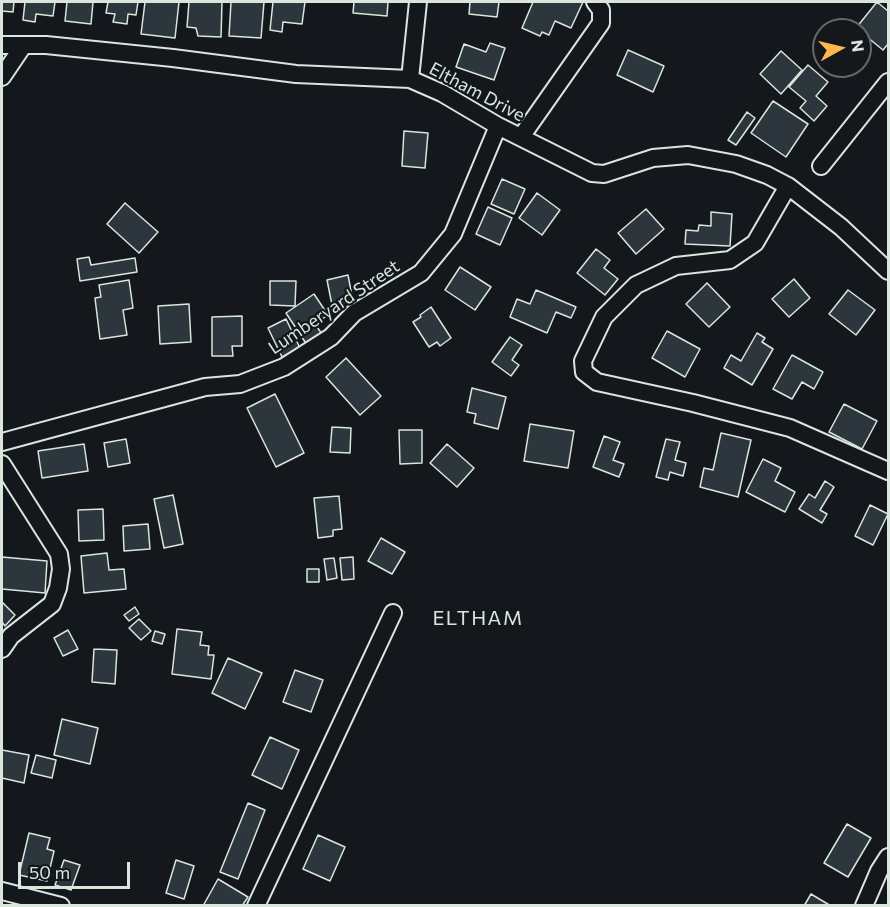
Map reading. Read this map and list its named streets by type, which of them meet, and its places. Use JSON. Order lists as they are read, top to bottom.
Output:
{
  "streets": {
    "street": ["Eltham Drive", "Lumberyard Street"]
  },
  "crossings": [
    ["Eltham Drive", "Lumberyard Street"]
  ],
  "districts": ["ELTHAM"],
  "scale_bar": "50 m",
  "north": "right"
}
